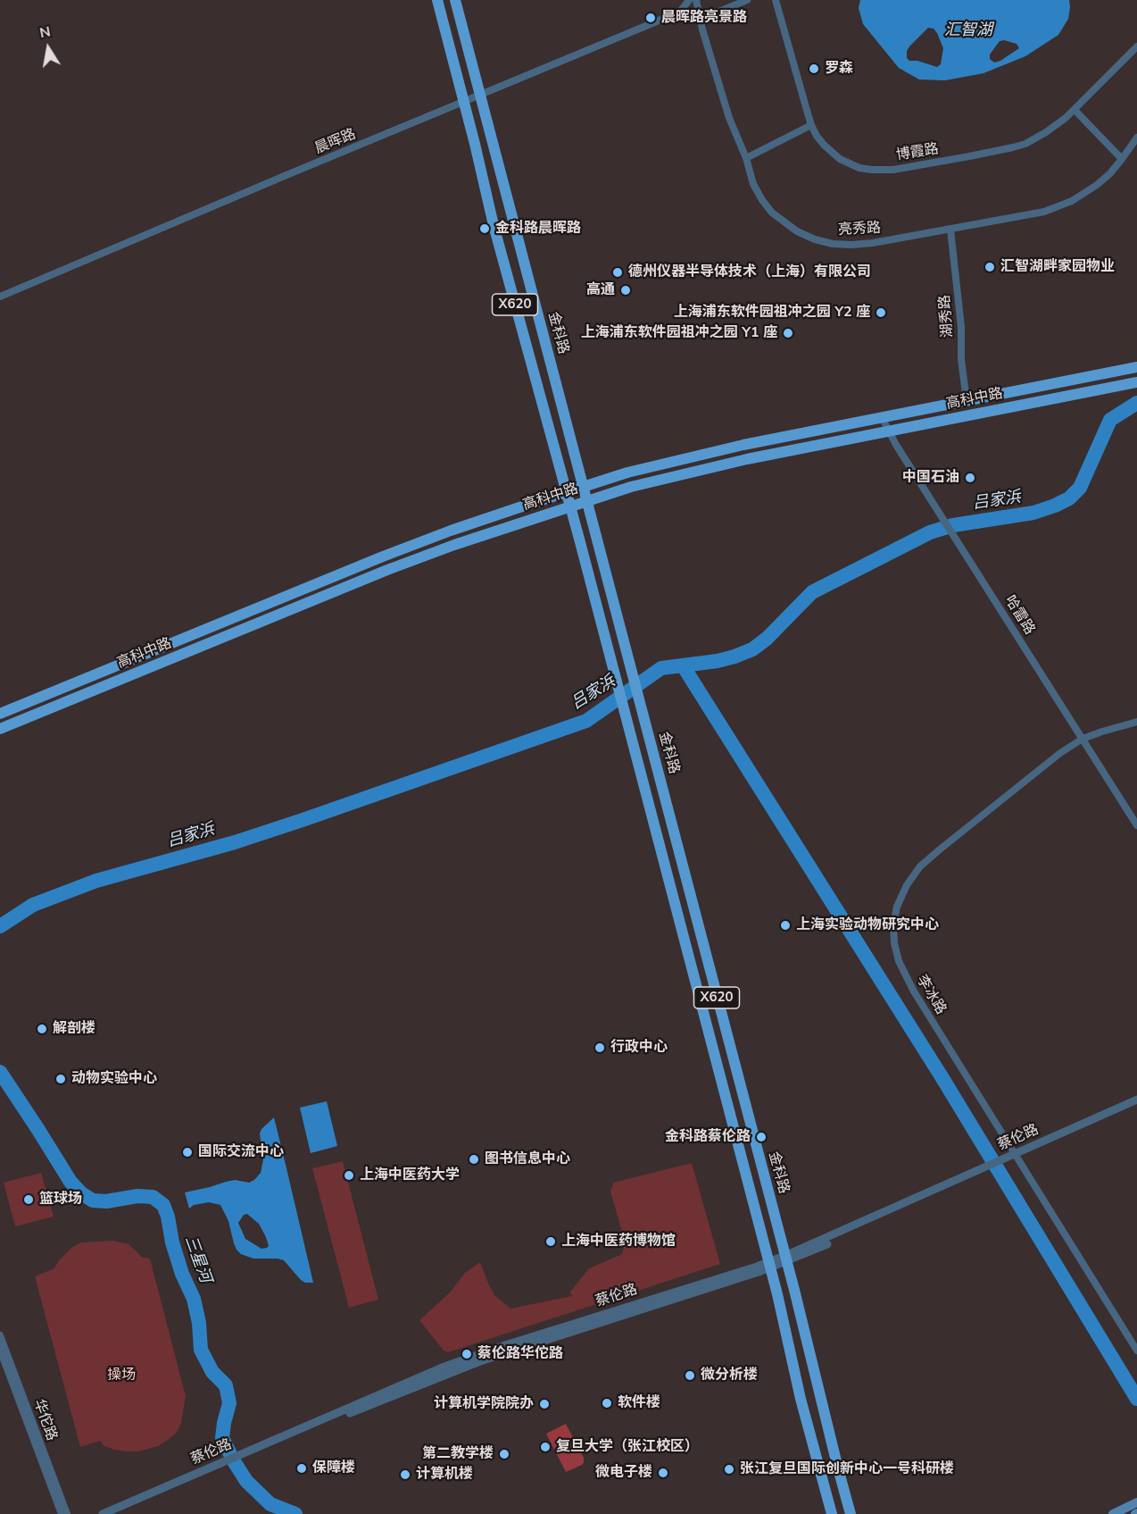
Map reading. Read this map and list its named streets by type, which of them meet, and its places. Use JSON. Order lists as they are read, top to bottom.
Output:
{
  "streets": {
    "main road": ["X620", "金科路", "高科中路"],
    "street": [
      "晨晖路",
      "博霞路",
      "亮秀路",
      "湖秀路",
      "哈雷路",
      "李冰路",
      "蔡伦路",
      "华佗路"
    ]
  },
  "crossings": [
    ["晨晖路", "X620"],
    ["晨晖路", "金科路"],
    ["亮秀路", "湖秀路"],
    ["X620", "高科中路"],
    ["X620", "蔡伦路"],
    ["湖秀路", "高科中路"],
    ["金科路", "高科中路"],
    ["金科路", "蔡伦路"],
    ["高科中路", "哈雷路"],
    ["哈雷路", "李冰路"],
    ["李冰路", "蔡伦路"]
  ],
  "water": ["汇智湖", "吕家浜", "三星河"],
  "parks": ["操场"],
  "places": [
    "晨晖路亮景路",
    "罗森",
    "金科路晨晖路",
    "汇智湖畔家园物业",
    "德州仪器半导体技术（上海）有限公司",
    "高通",
    "上海浦东软件园祖冲之园 Y2 座",
    "上海浦东软件园祖冲之园 Y1 座",
    "中国石油",
    "上海实验动物研究中心",
    "解剖楼",
    "行政中心",
    "动物实验中心",
    "金科路蔡伦路",
    "国际交流中心",
    "图书信息中心",
    "上海中医药大学",
    "篮球场",
    "上海中医药博物馆",
    "蔡伦路华佗路",
    "微分析楼",
    "软件楼",
    "计算机学院院办",
    "复旦大学（张江校区）",
    "第二教学楼",
    "保障楼",
    "张江复旦国际创新中心一号科研楼",
    "微电子楼",
    "计算机楼"
  ],
  "north": "top"
}
